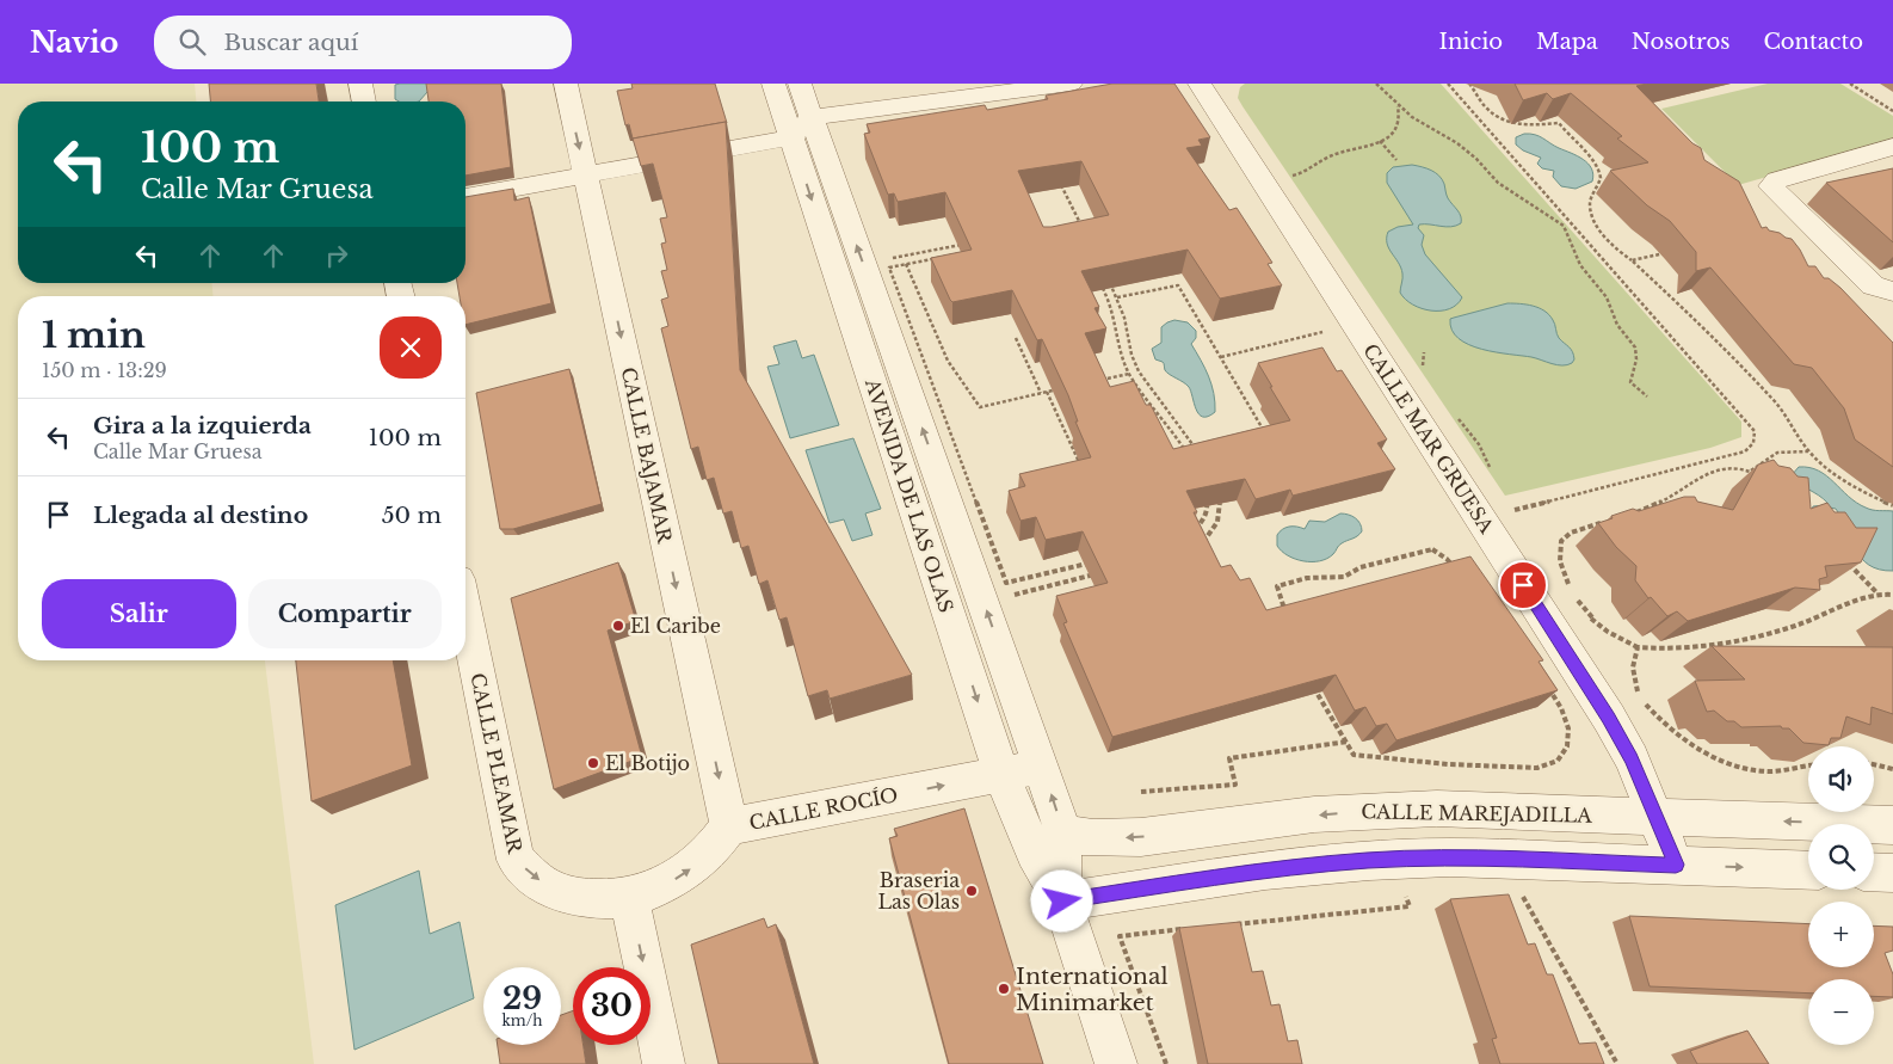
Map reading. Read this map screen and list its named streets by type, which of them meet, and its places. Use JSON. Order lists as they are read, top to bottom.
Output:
{
  "streets": {
    "street": [
      "CALLE MAR GRUESA",
      "CALLE BAJAMAR",
      "AVENIDA DE LAS OLAS",
      "CALLE PLEAMAR",
      "CALLE ROCÍO",
      "CALLE MAREJADILLA"
    ]
  },
  "crossings": [
    ["CALLE MAR GRUESA", "CALLE MAREJADILLA"],
    ["CALLE BAJAMAR", "CALLE ROCÍO"],
    ["AVENIDA DE LAS OLAS", "CALLE ROCÍO"],
    ["AVENIDA DE LAS OLAS", "CALLE MAREJADILLA"],
    ["CALLE PLEAMAR", "CALLE ROCÍO"]
  ],
  "one_way": ["CALLE BAJAMAR", "CALLE PLEAMAR", "CALLE ROCÍO"],
  "places": [
    "El Caribe",
    "El Botijo",
    "Braseria Las Olas",
    "International Minimarket"
  ],
  "page": {
    "header": "Navio",
    "search": "Buscar aquí",
    "nav": [
      "Inicio",
      "Mapa",
      "Nosotros",
      "Contacto"
    ],
    "turn": ["100 m", "Calle Mar Gruesa"],
    "heading": ["1 min", "150 m · 13:29"],
    "list": [
      {
        "name": "Gira a la izquierda",
        "note": "Calle Mar Gruesa",
        "value": "100 m"
      },
      {
        "name": "Llegada al destino",
        "value": "50 m"
      }
    ],
    "buttons": ["Salir", "Compartir"],
    "map_buttons": ["+", "−"],
    "speed": "29 km/h",
    "limit": "30"
  }
}
